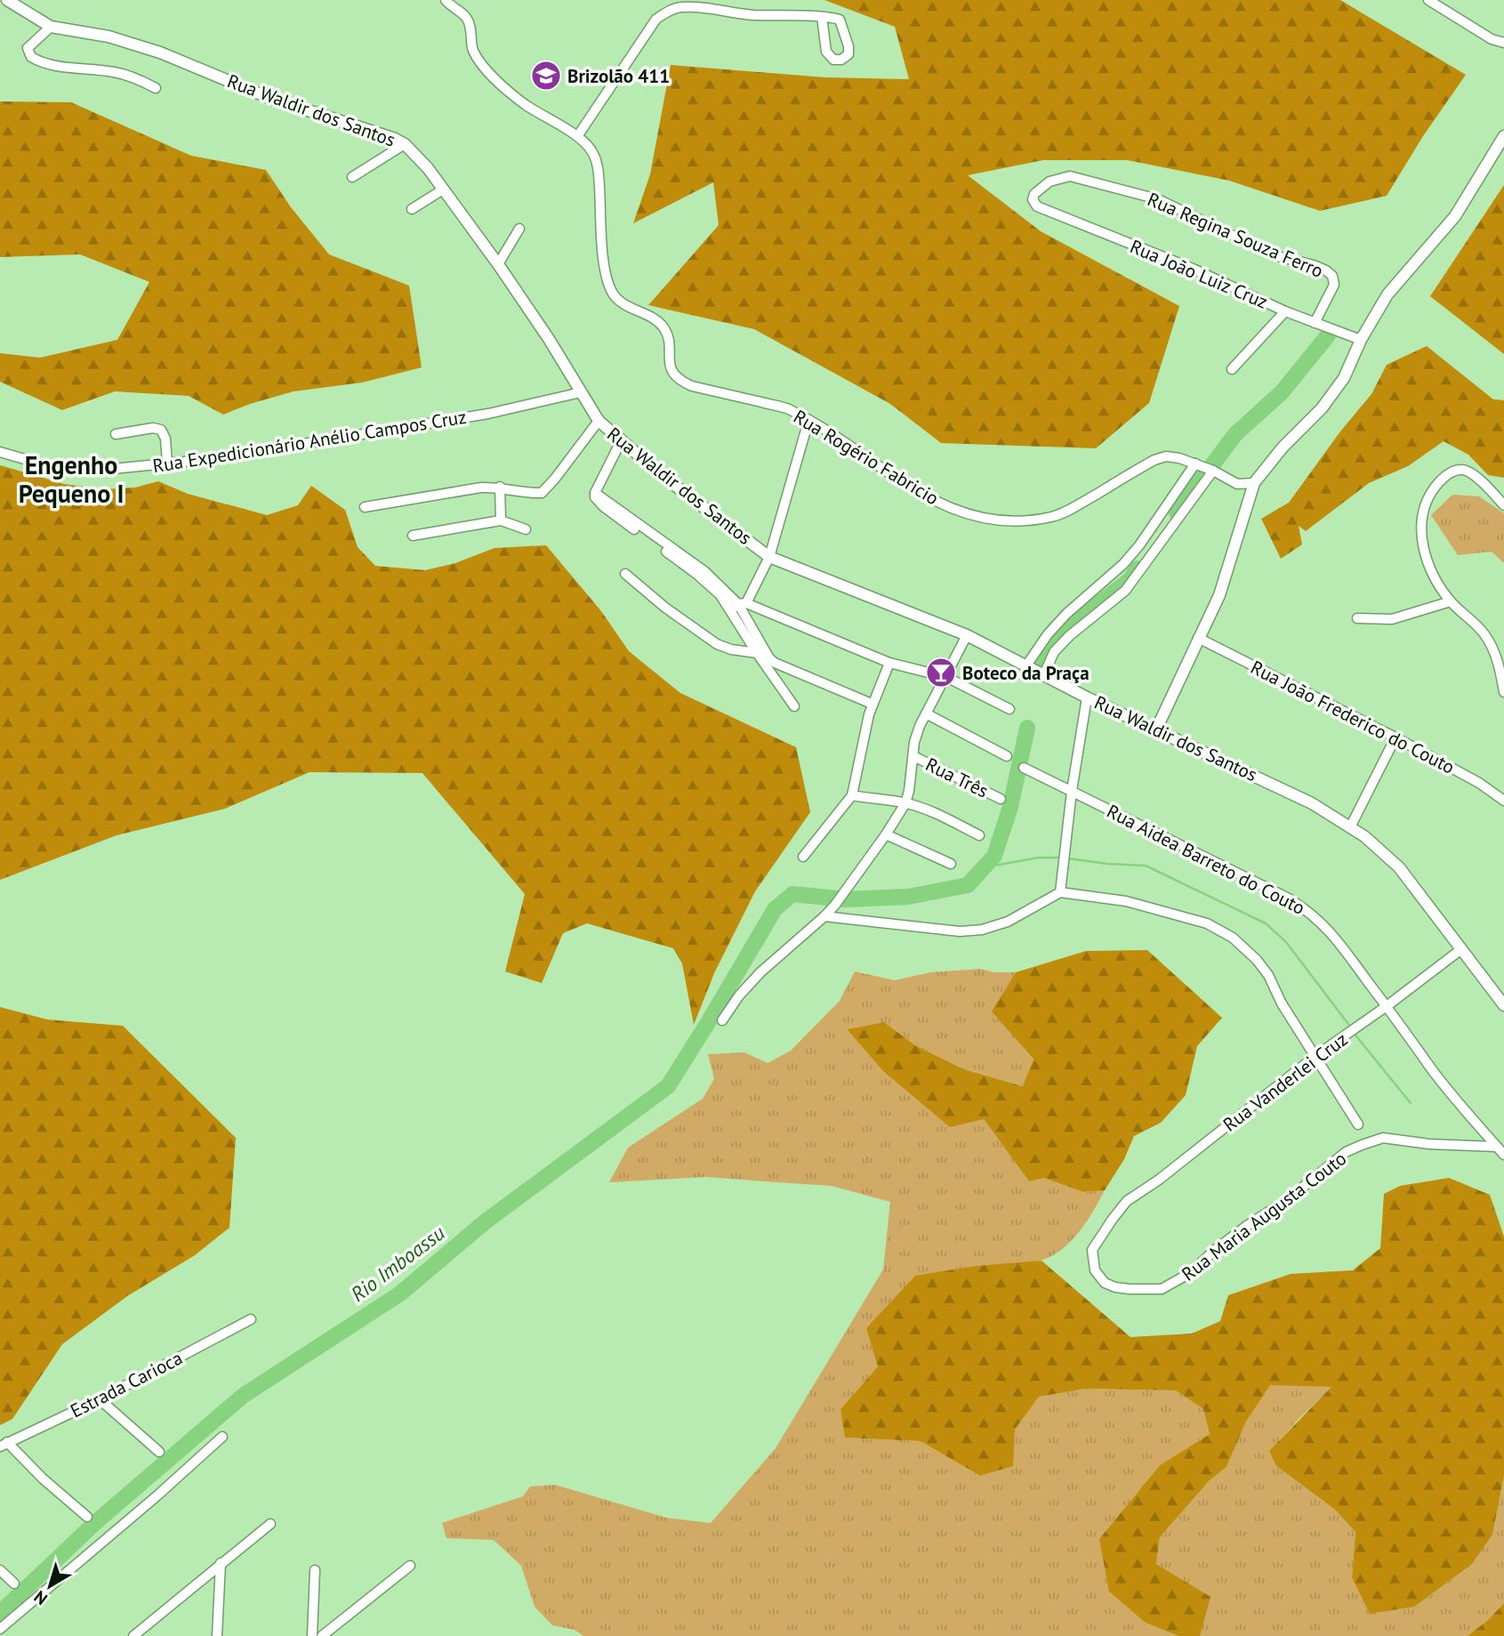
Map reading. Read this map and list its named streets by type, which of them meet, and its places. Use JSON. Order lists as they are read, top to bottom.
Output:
{
  "streets": {
    "street": [
      "Rua Waldir dos Santos",
      "Rua Regina Souza Ferro",
      "Rua João Luiz Cruz",
      "Rua Expedicionário Anélio Campos Cruz",
      "Rua Rogério Fabricio",
      "Rua João Frederico do Couto",
      "Rua Três",
      "Rua Aidea Barreto do Couto",
      "Rua Vanderlei Cruz",
      "Rua Maria Augusta Couto",
      "Estrada Carioca"
    ]
  },
  "crossings": [
    ["Rua Waldir dos Santos", "Rua Expedicionário Anélio Campos Cruz"],
    ["Rua Waldir dos Santos", "Rua Vanderlei Cruz"],
    ["Rua Regina Souza Ferro", "Rua João Luiz Cruz"],
    ["Rua Aidea Barreto do Couto", "Rua Vanderlei Cruz"],
    ["Rua Aidea Barreto do Couto", "Rua Maria Augusta Couto"],
    ["Rua Vanderlei Cruz", "Rua Maria Augusta Couto"]
  ],
  "districts": ["Engenho Pequeno I"],
  "water": ["Rio Imboassu"],
  "places": {
    "school or university": ["Brizolão 411"],
    "bar": ["Boteco da Praça"]
  },
  "north": "bottom left"
}
